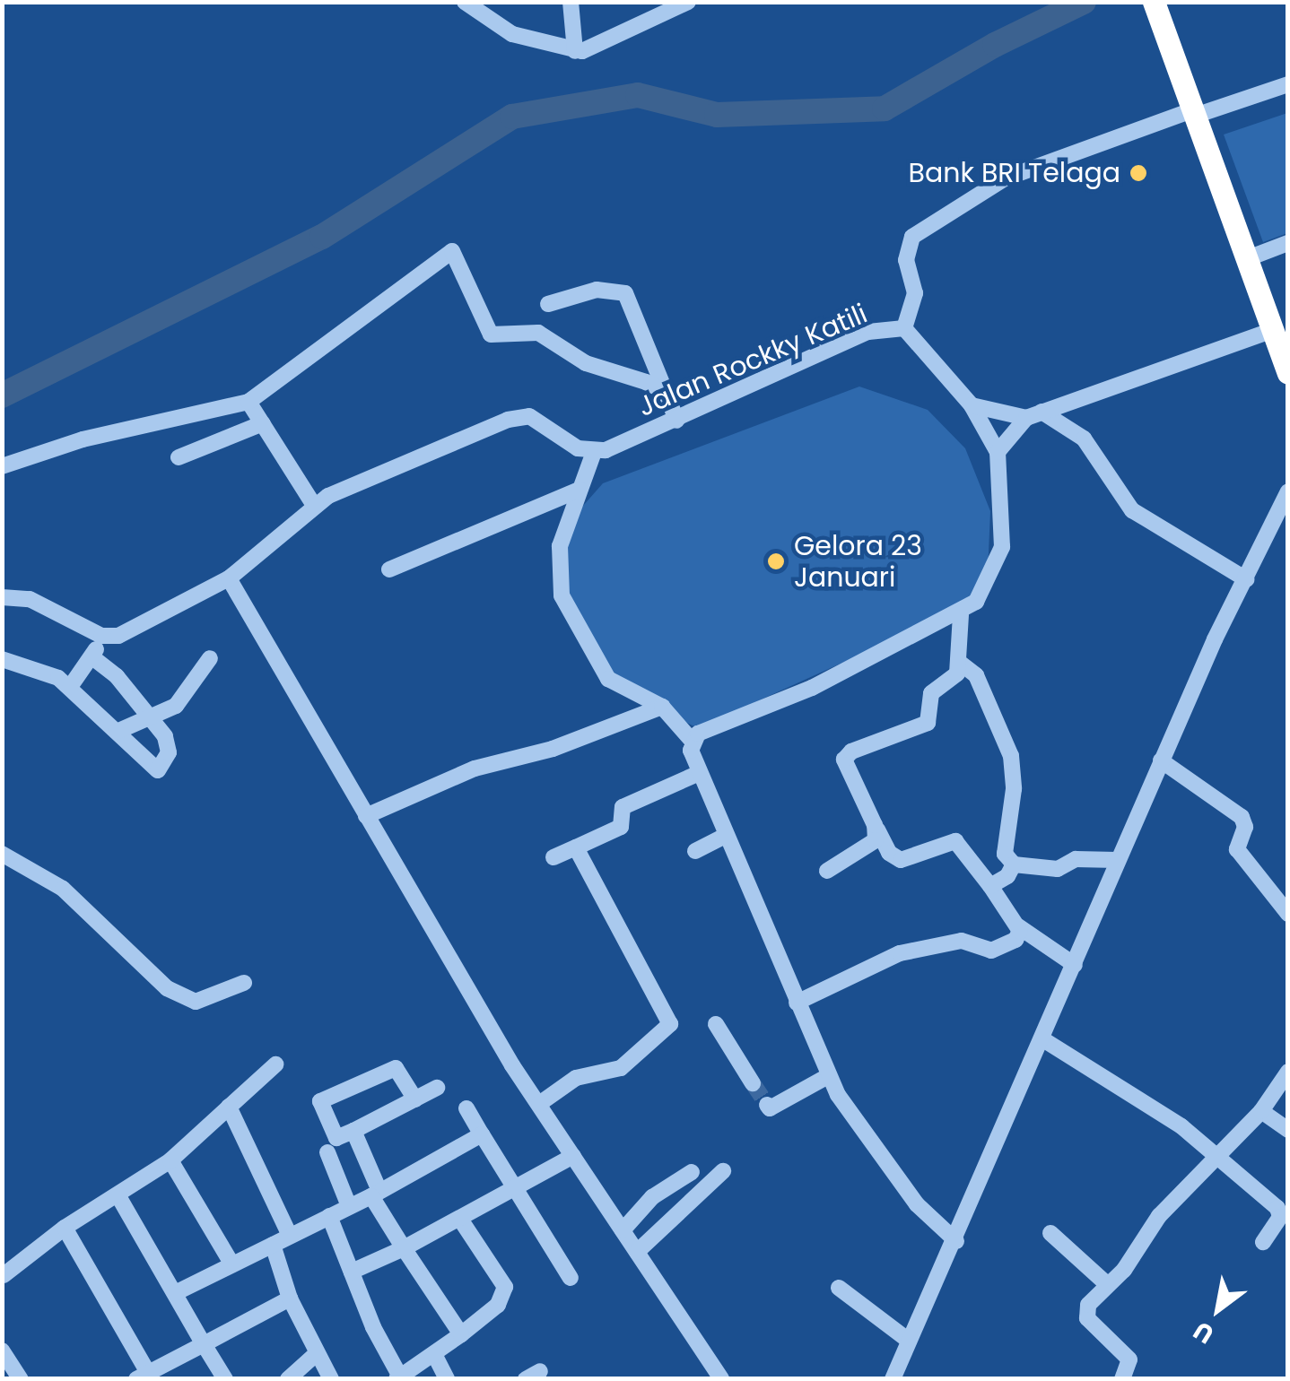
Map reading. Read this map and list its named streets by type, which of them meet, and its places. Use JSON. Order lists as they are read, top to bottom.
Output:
{
  "streets": {
    "street": ["Jalan Rockky Katili"]
  },
  "places": ["Bank BRI Telaga", "Gelora 23 Januari"],
  "north": "bottom left"
}
